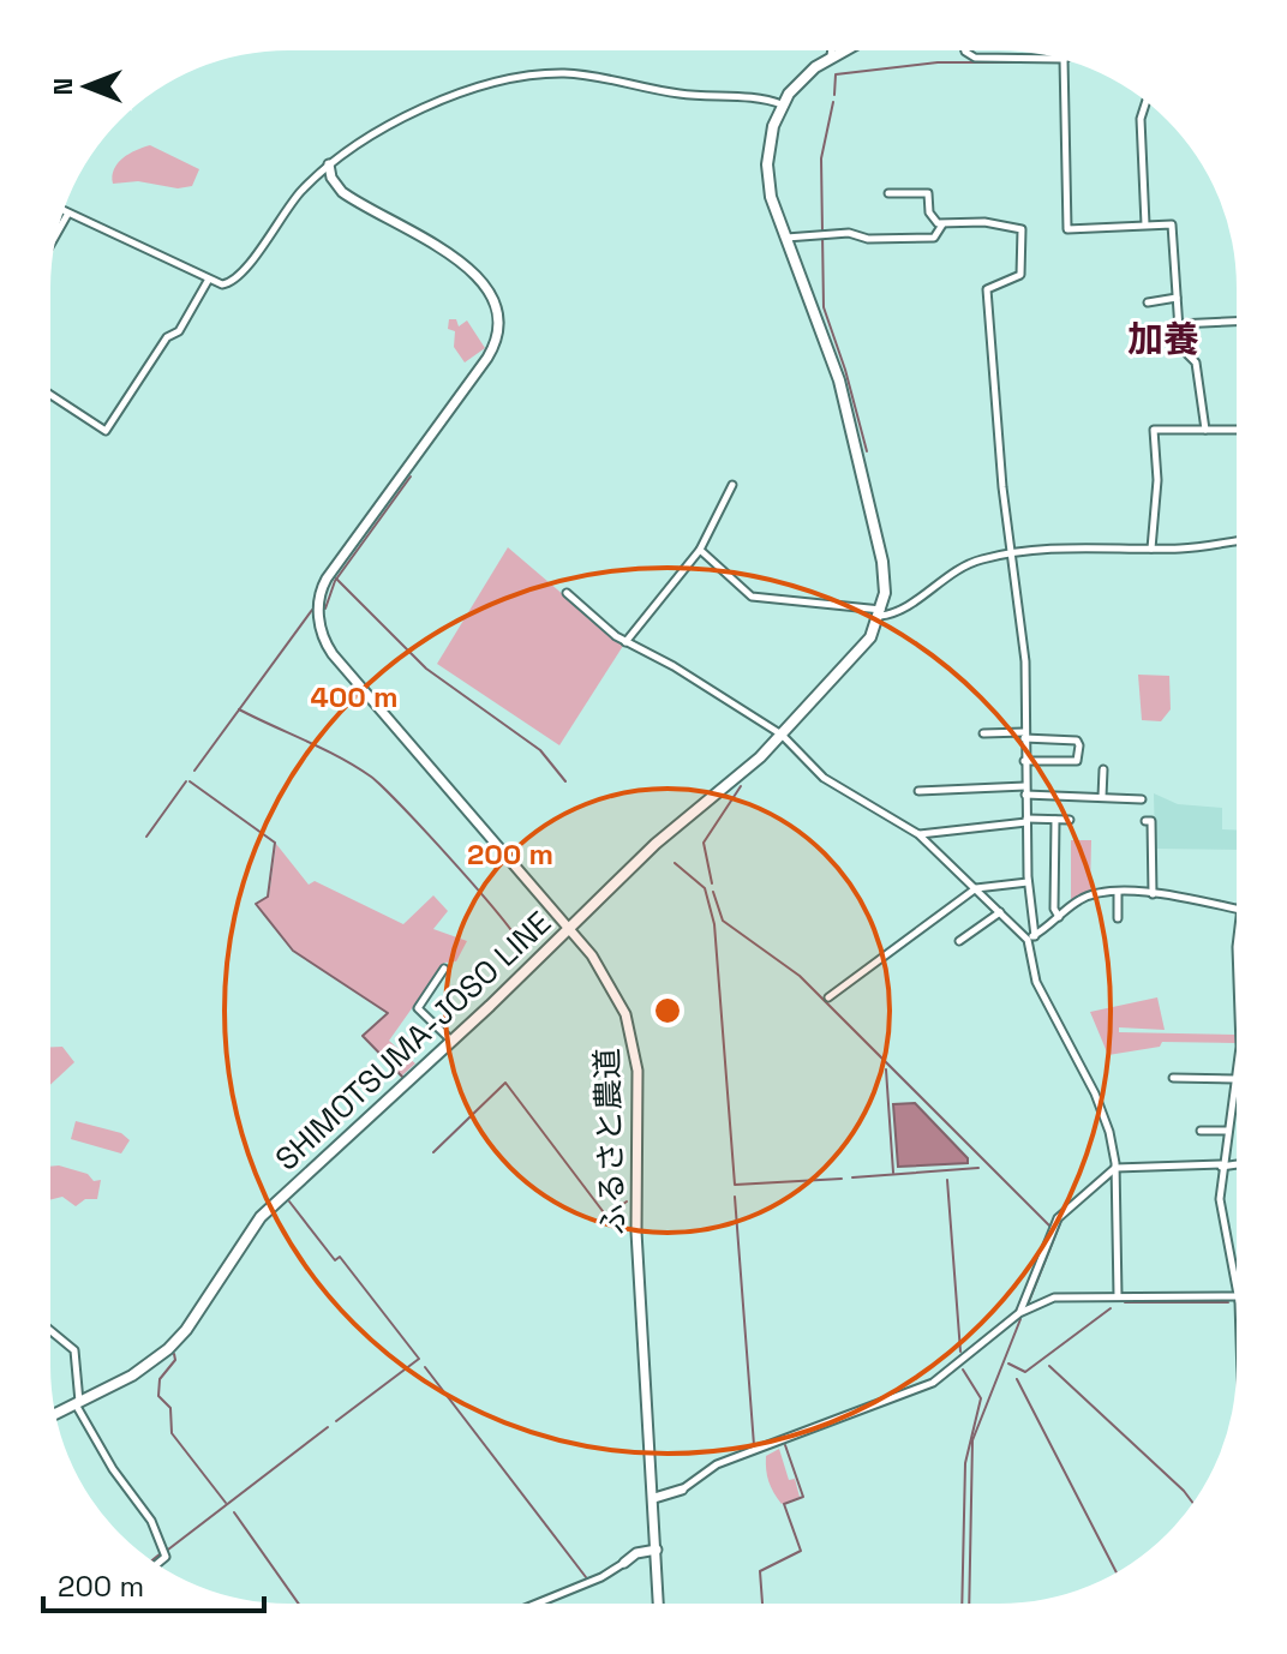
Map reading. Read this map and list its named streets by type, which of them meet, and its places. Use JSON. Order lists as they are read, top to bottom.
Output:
{
  "streets": {
    "main road": ["SHIMOTSUMA-JOSO LINE"],
    "street": ["ふるさと農道"]
  },
  "crossings": [
    ["SHIMOTSUMA-JOSO LINE", "ふるさと農道"]
  ],
  "districts": ["加養"],
  "scale_bar": "200 m",
  "north": "left",
  "rings": ["400 m", "200 m"]
}
